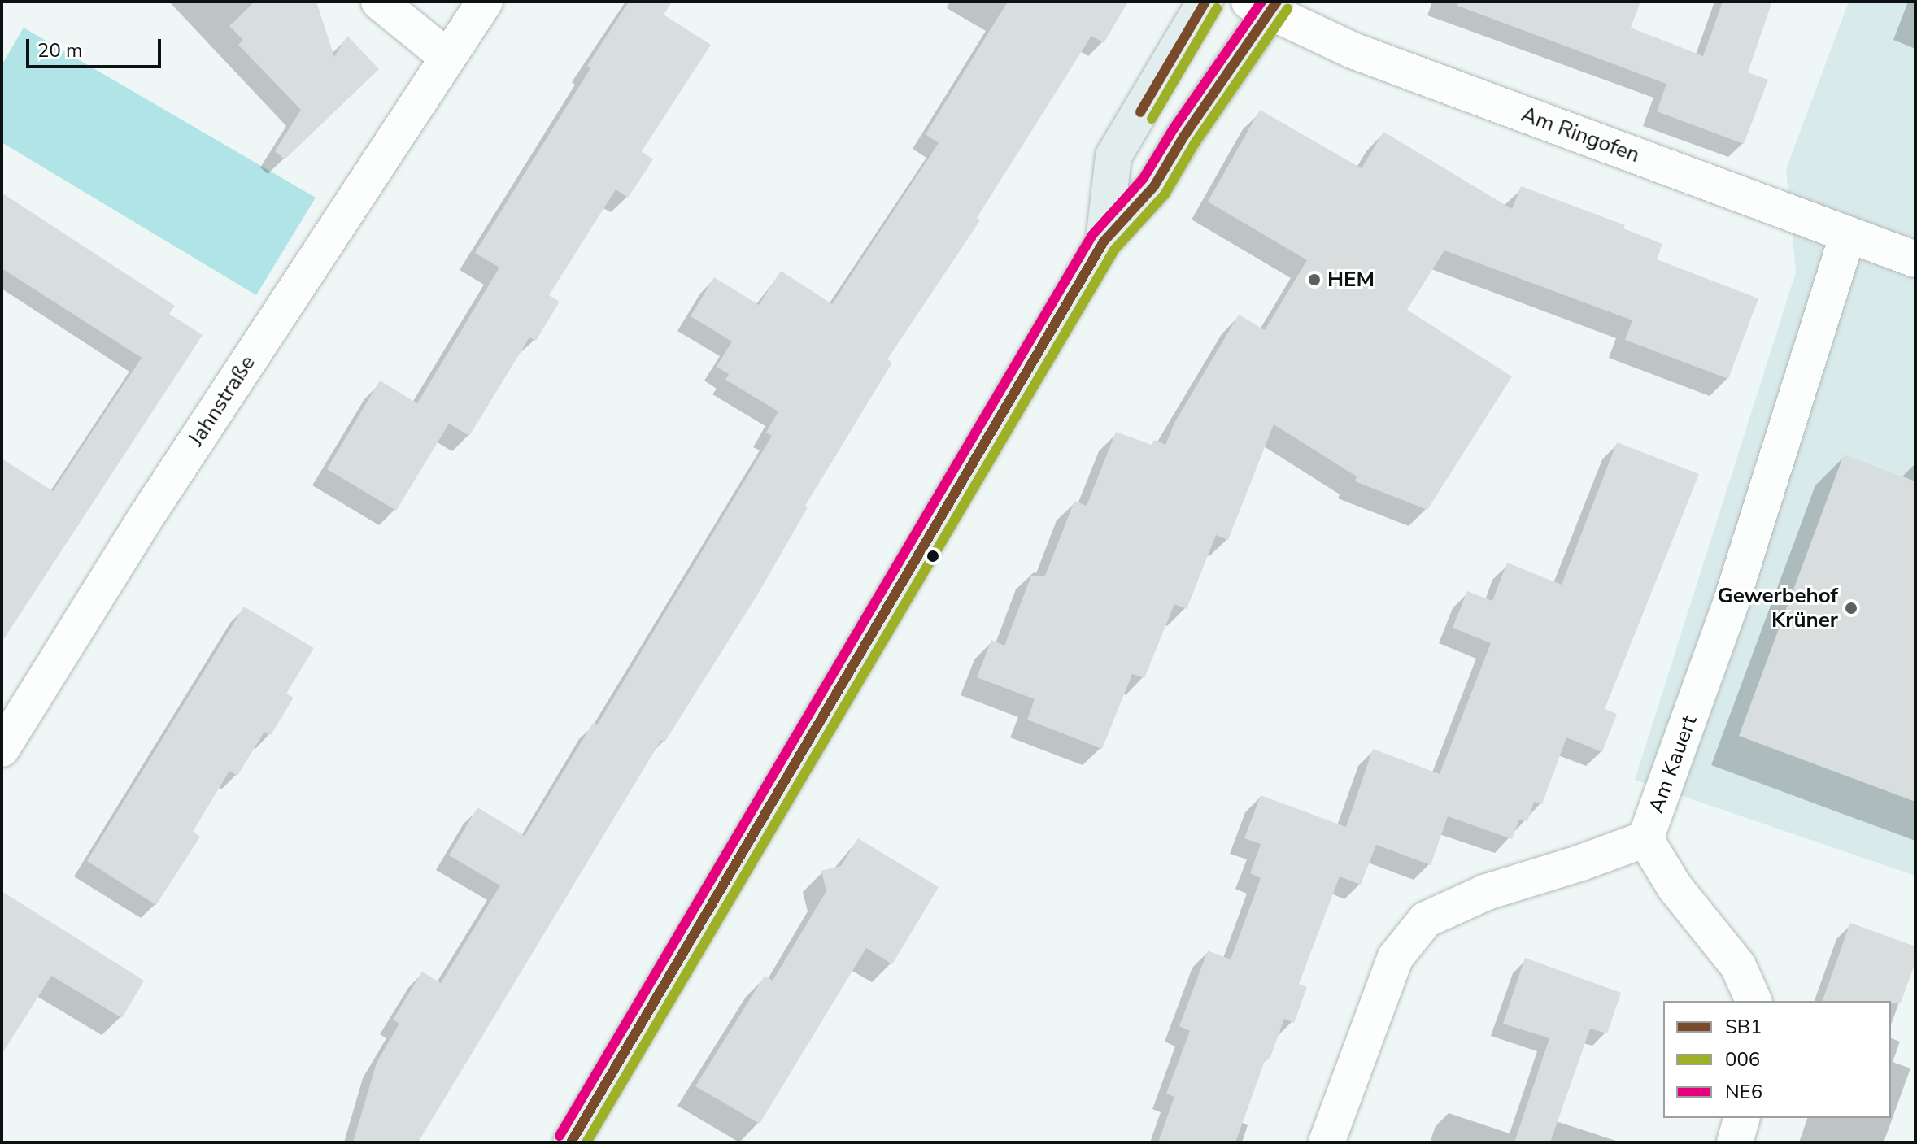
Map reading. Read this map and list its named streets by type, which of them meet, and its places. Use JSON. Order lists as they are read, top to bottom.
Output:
{
  "streets": {
    "street": ["Am Ringofen", "Jahnstraße", "Am Kauert"]
  },
  "crossings": [
    ["Am Ringofen", "Am Kauert"]
  ],
  "places": ["HEM", "Gewerbehof Krüner"],
  "lines": ["transit line SB1", "transit line NE6", "transit line 006"],
  "legend": ["SB1", "006", "NE6"],
  "scale_bar": "20 m"
}
